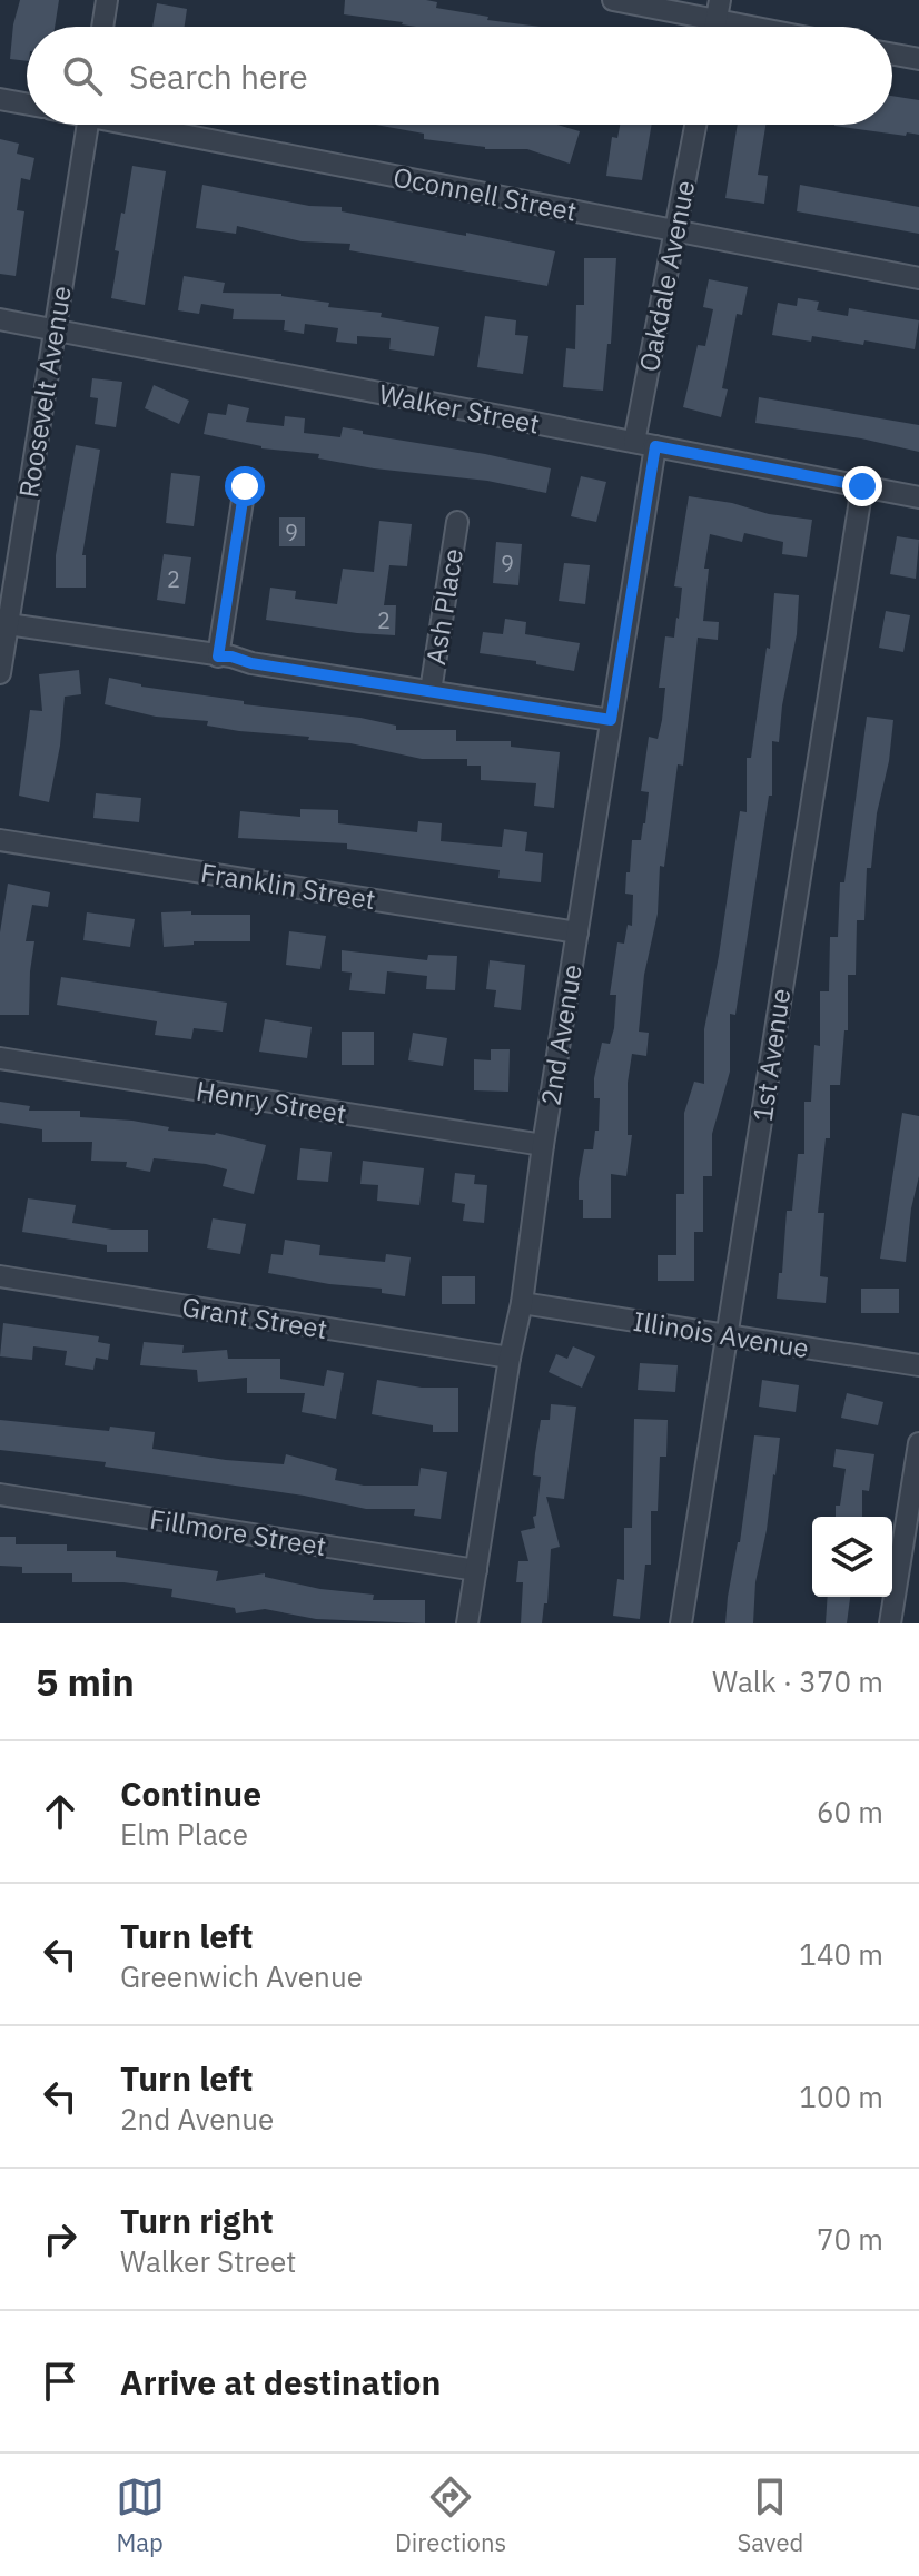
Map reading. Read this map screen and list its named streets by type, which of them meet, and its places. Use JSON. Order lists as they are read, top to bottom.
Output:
{
  "streets": {
    "street": [
      "Oconnell Street",
      "Oakdale Avenue",
      "Roosevelt Avenue",
      "Walker Street",
      "Ash Place",
      "Franklin Street",
      "2nd Avenue",
      "1st Avenue",
      "Henry Street",
      "Grant Street",
      "Illinois Avenue",
      "Fillmore Street"
    ]
  },
  "crossings": [
    ["Oconnell Street", "Oakdale Avenue"],
    ["Oakdale Avenue", "Walker Street"],
    ["Roosevelt Avenue", "Walker Street"],
    ["Walker Street", "2nd Avenue"],
    ["Walker Street", "1st Avenue"],
    ["Franklin Street", "2nd Avenue"],
    ["2nd Avenue", "Henry Street"],
    ["2nd Avenue", "Grant Street"],
    ["2nd Avenue", "Illinois Avenue"],
    ["2nd Avenue", "Fillmore Street"],
    ["1st Avenue", "Illinois Avenue"]
  ],
  "house_numbers": [
    "9",
    "9",
    "2",
    "2"
  ],
  "page": {
    "search": "Search here",
    "heading": ["5 min", "Walk · 370 m"],
    "list": [
      ["Continue", "Elm Place", "60 m"],
      ["Turn left", "Greenwich Avenue", "140 m"],
      ["Turn left", "2nd Avenue", "100 m"],
      ["Turn right", "Walker Street", "70 m"],
      "Arrive at destination"
    ],
    "nav": ["Map", "Directions", "Saved"]
  }
}
